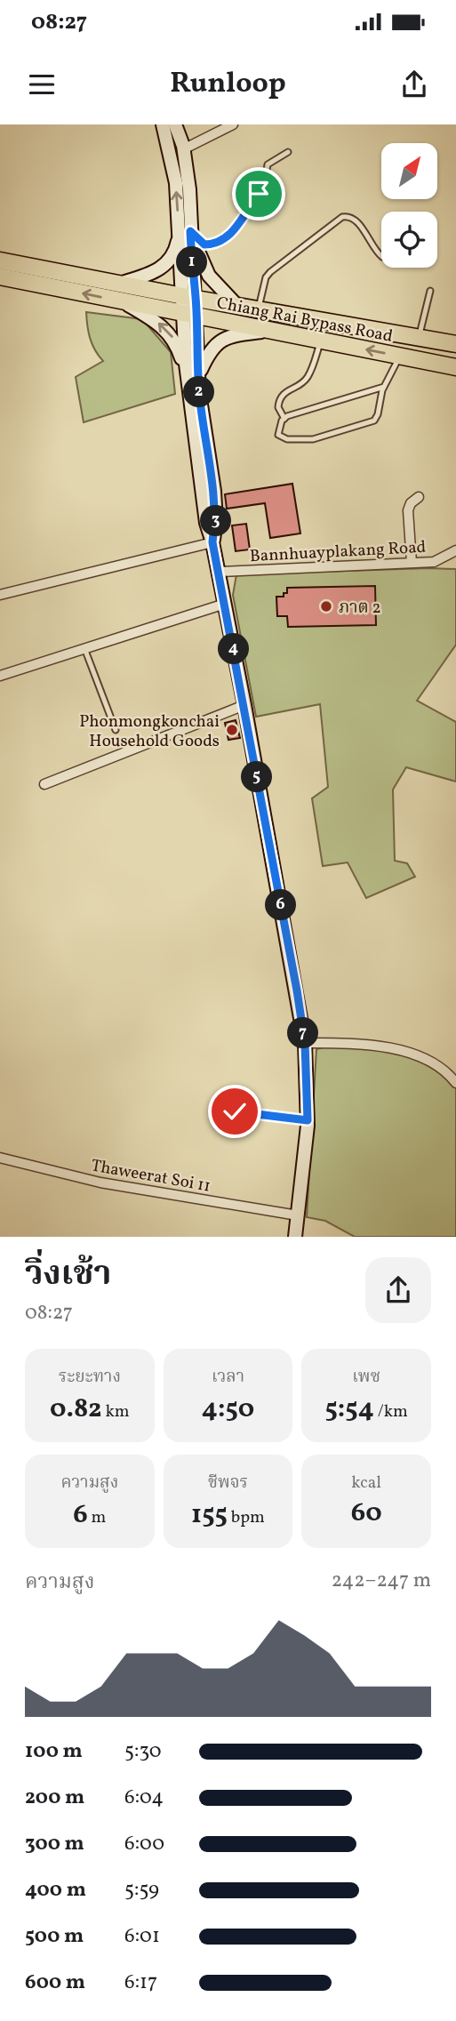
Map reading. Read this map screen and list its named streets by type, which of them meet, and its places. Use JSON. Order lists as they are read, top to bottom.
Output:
{
  "streets": {
    "highway": ["Chiang Rai Bypass Road"],
    "street": ["Bannhuayplakang Road", "Thaweerat Soi 11"]
  },
  "places": ["ภาต 2", "Phonmongkonchai Household Goods"],
  "north": "top right",
  "page": {
    "status": "08:27",
    "header": "Runloop",
    "pins": [
      "1",
      "2",
      "3",
      "4",
      "5",
      "6",
      "7"
    ],
    "heading": ["วิ่งเช้า", "08:27"],
    "stats": [
      ["ระยะทาง", "0.82 km"],
      ["เวลา", "4:50"],
      ["เพซ", "5:54 /km"],
      ["ความสูง", "6 m"],
      ["ชีพจร", "155 bpm"],
      ["kcal", "60"]
    ],
    "chart": ["ความสูง", "242–247 m"],
    "list": [
      {
        "name": "100 m",
        "note": "5:30"
      },
      {
        "name": "200 m",
        "note": "6:04"
      },
      {
        "name": "300 m",
        "note": "6:00"
      },
      {
        "name": "400 m",
        "note": "5:59"
      },
      {
        "name": "500 m",
        "note": "6:01"
      },
      {
        "name": "600 m",
        "note": "6:17"
      }
    ]
  }
}
